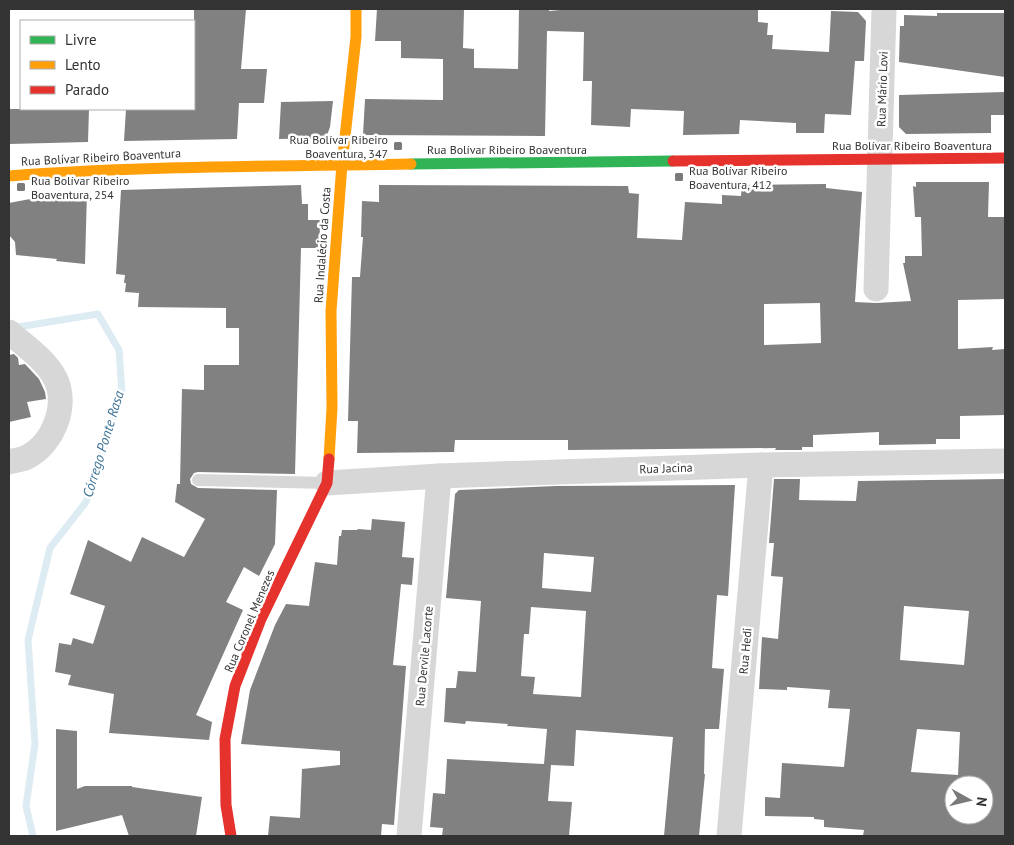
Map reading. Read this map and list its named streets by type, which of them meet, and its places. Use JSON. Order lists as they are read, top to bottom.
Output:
{
  "streets": {
    "main road": ["Rua Bolívar Ribeiro Boaventura", "Rua Indalécio da Costa", "Rua Coronel Menezes"],
    "street": [
      "Rua Mário Lovi",
      "Rua Jacina",
      "Rua Hedi",
      "Rua Dervile Lacorte"
    ]
  },
  "crossings": [
    ["Rua Mário Lovi", "Rua Bolívar Ribeiro Boaventura"],
    ["Rua Bolívar Ribeiro Boaventura", "Rua Indalécio da Costa"],
    ["Rua Indalécio da Costa", "Rua Jacina"],
    ["Rua Indalécio da Costa", "Rua Coronel Menezes"],
    ["Rua Jacina", "Rua Coronel Menezes"],
    ["Rua Jacina", "Rua Hedi"],
    ["Rua Jacina", "Rua Dervile Lacorte"]
  ],
  "water": ["Córrego Ponte Rasa"],
  "places": {
    "transit": ["Rua Bolívar Ribeiro Boaventura, 347", "Rua Bolívar Ribeiro Boaventura, 412", "Rua Bolívar Ribeiro Boaventura, 254"]
  },
  "legend": ["Livre", "Lento", "Parado"],
  "north": "right"
}
